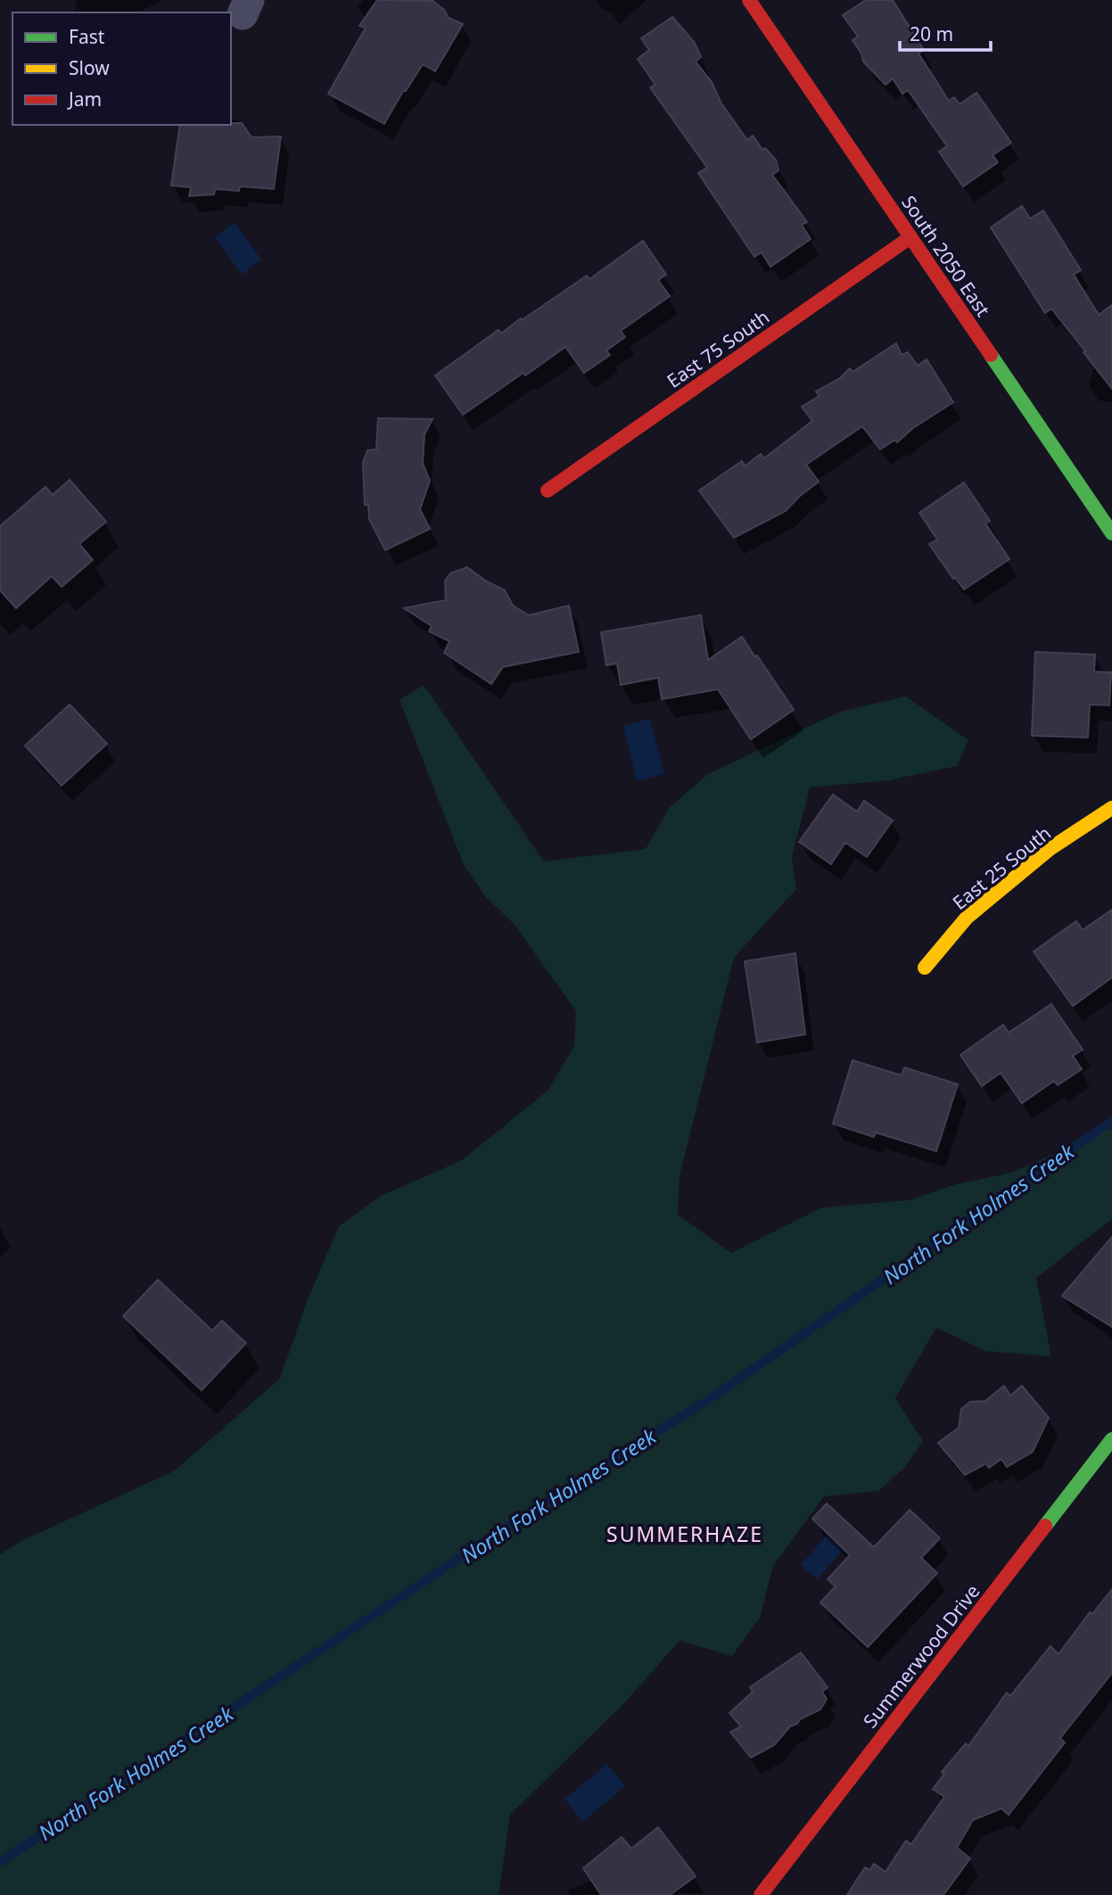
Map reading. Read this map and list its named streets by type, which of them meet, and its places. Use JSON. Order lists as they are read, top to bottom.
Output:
{
  "streets": {
    "street": [
      "South 2050 East",
      "East 75 South",
      "East 25 South",
      "Summerwood Drive"
    ]
  },
  "crossings": [
    ["South 2050 East", "East 75 South"]
  ],
  "districts": ["SUMMERHAZE"],
  "water": ["North Fork Holmes Creek"],
  "legend": ["Fast", "Slow", "Jam"],
  "scale_bar": "20 m"
}
